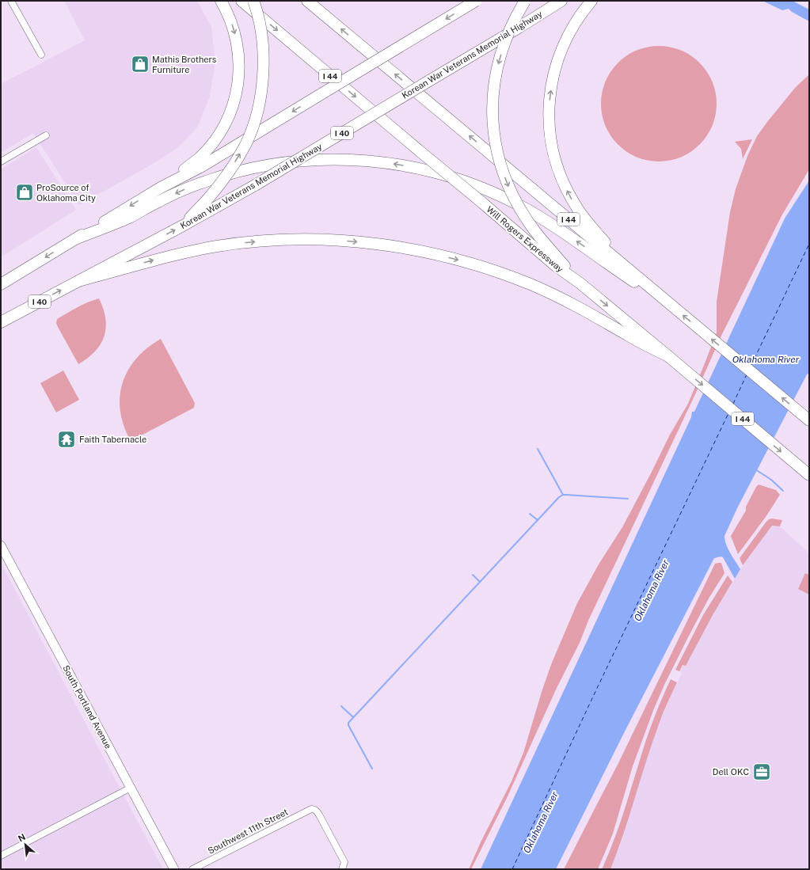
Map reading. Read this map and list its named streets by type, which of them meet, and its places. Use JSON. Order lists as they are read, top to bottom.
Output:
{
  "streets": {
    "highway": [
      "Korean War Veterans Memorial Highway",
      "I 44",
      "I 40",
      "Will Rogers Expressway"
    ],
    "main road": ["South Portland Avenue"],
    "street": ["Southwest 11th Street"]
  },
  "water": ["Oklahoma River"],
  "places": {
    "shop": ["Mathis Brothers Furniture", "ProSource of Oklahoma City"],
    "temple": ["Faith Tabernacle"],
    "office": ["Dell OKC"]
  },
  "north": "top left"
}
